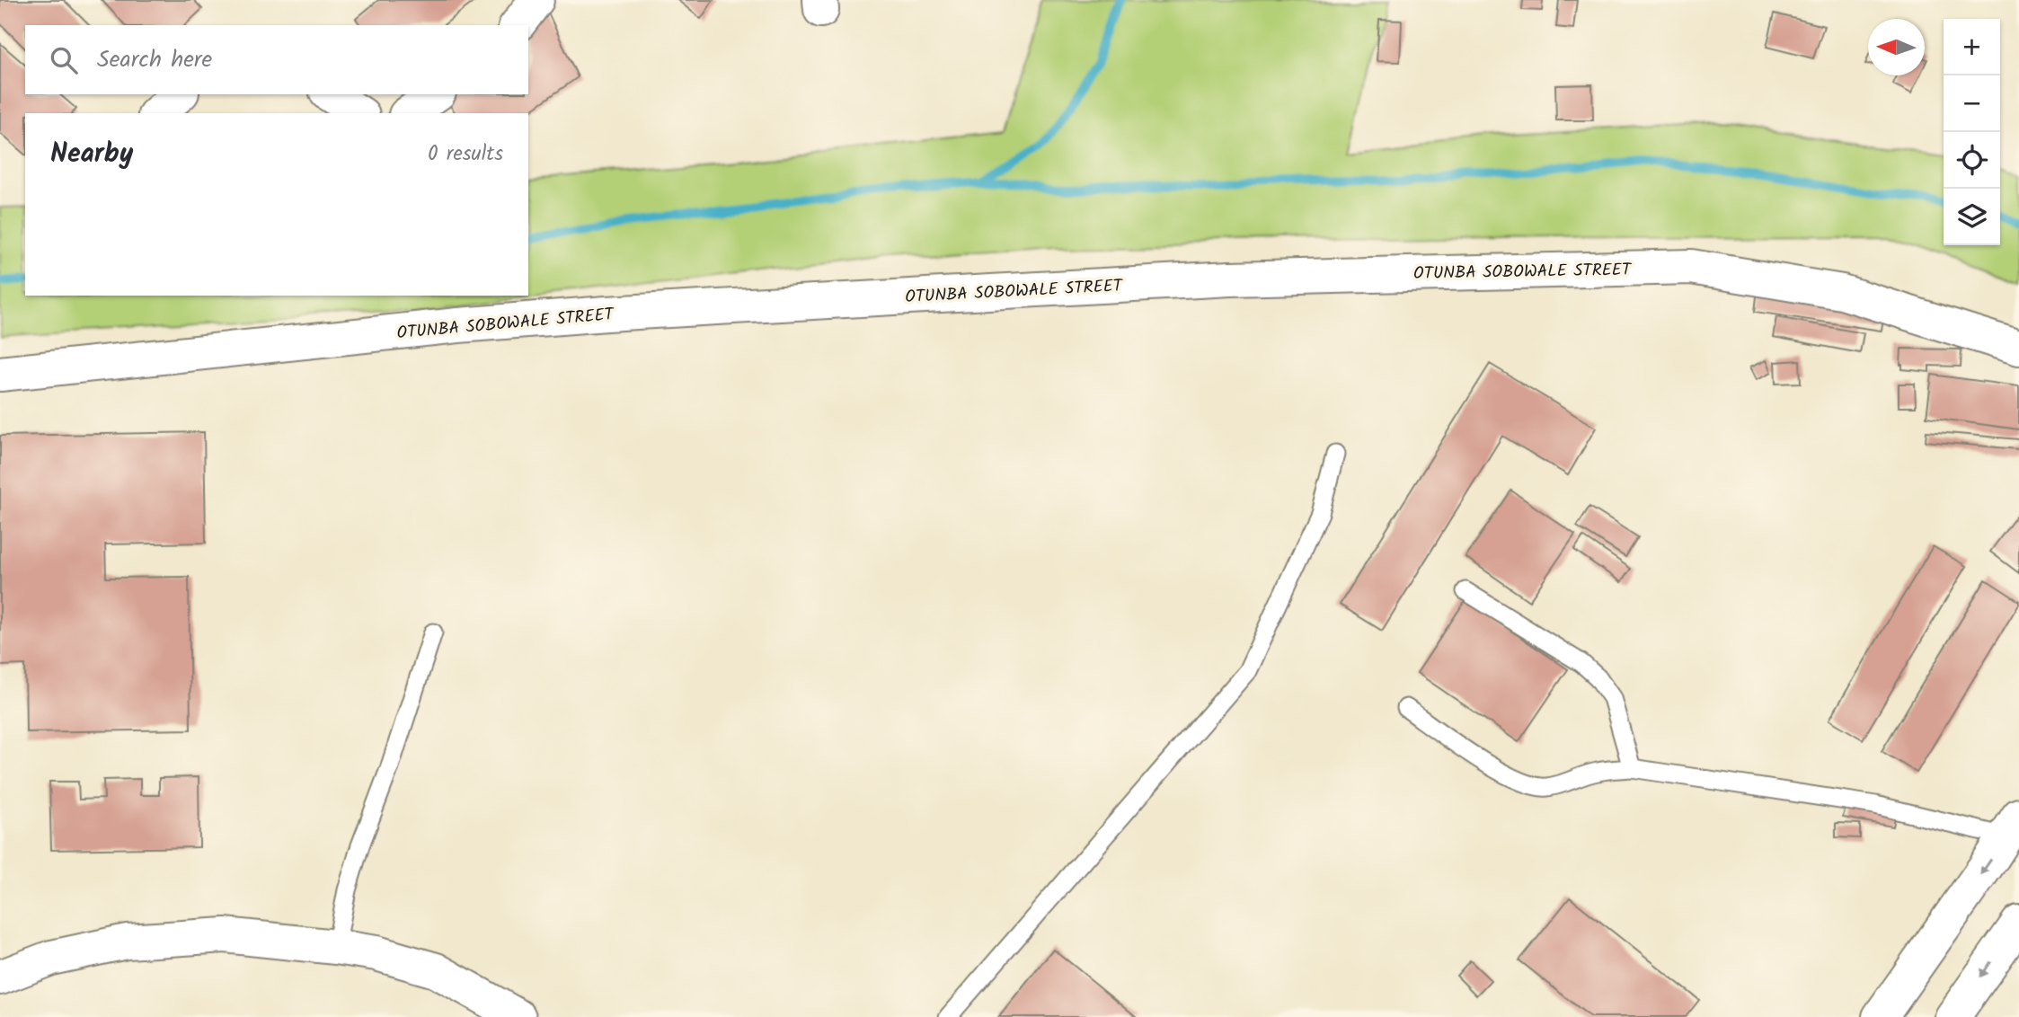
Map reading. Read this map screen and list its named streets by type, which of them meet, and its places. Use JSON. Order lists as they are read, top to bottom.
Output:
{
  "streets": {
    "main road": ["OTUNBA SOBOWALE STREET"]
  },
  "north": "left",
  "page": {
    "map_buttons": ["+", "−"],
    "search": "Search here",
    "heading": ["Nearby", "0 results"]
  }
}
